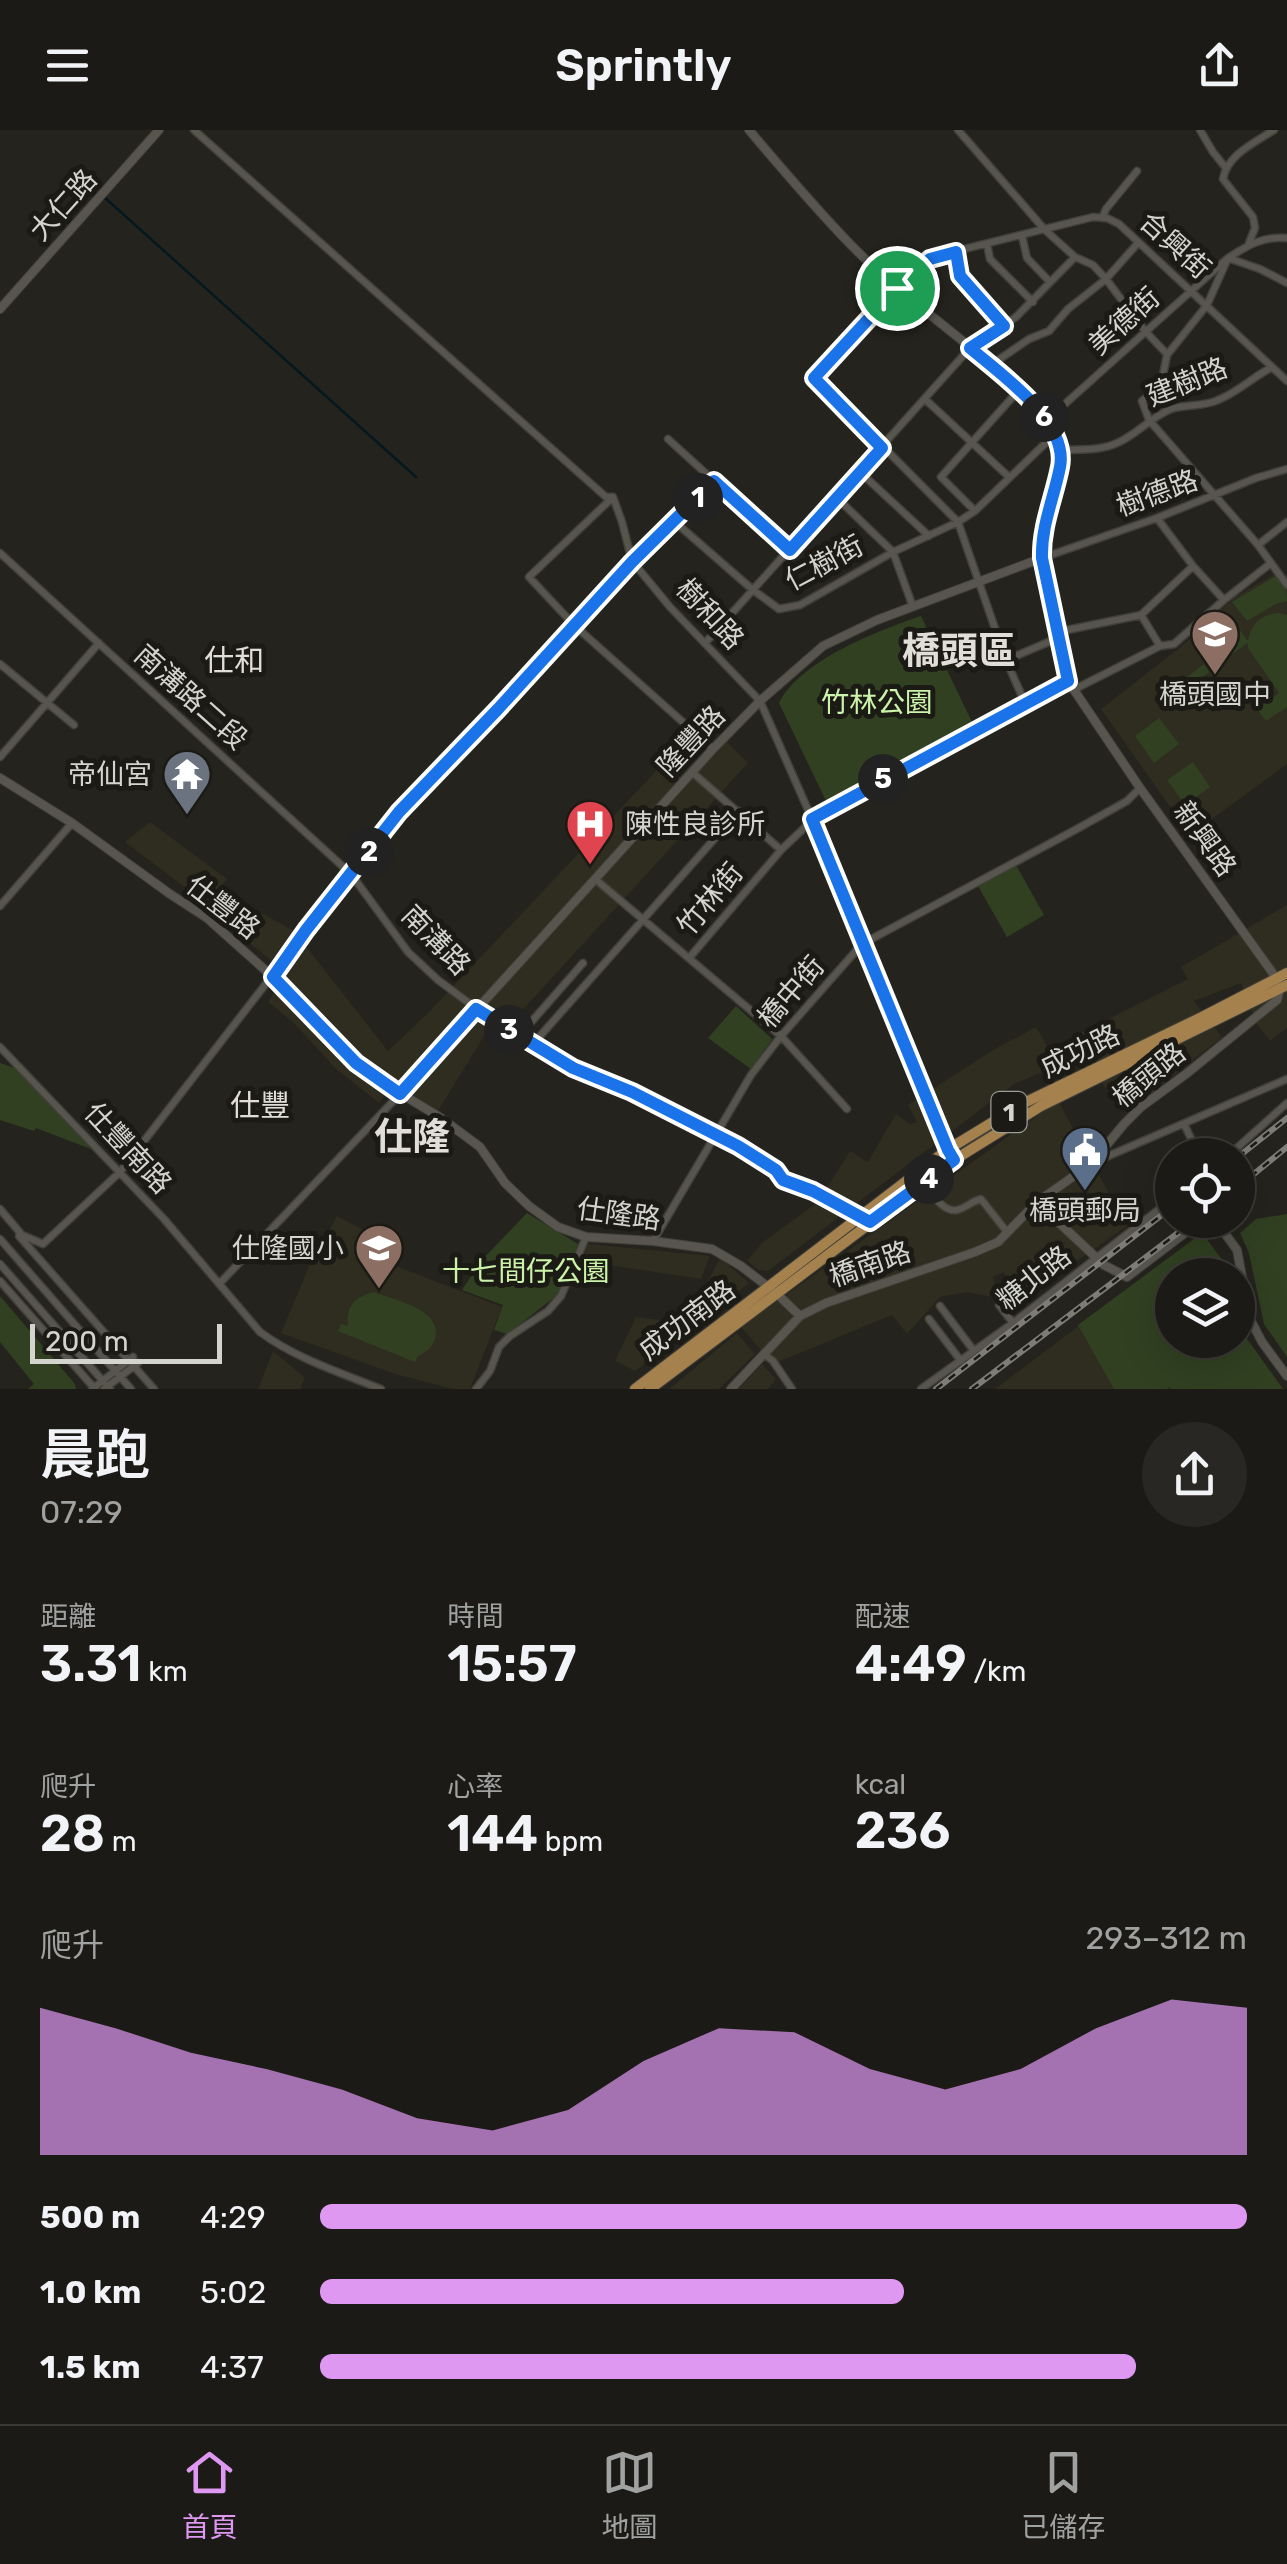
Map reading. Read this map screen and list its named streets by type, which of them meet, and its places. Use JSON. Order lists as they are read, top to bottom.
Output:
{
  "streets": {
    "main road": ["成功路", "1", "成功南路"],
    "street": [
      "大仁路",
      "合興街",
      "美德街",
      "建樹路",
      "樹德路",
      "仁樹街",
      "樹和路",
      "南溝路二段",
      "隆豐路",
      "新興路",
      "竹林街",
      "仕豐路",
      "南溝路",
      "橋中街",
      "橋頭路",
      "仕豐南路",
      "仕隆路",
      "橋南路",
      "糖北路"
    ]
  },
  "crossings": [
    ["合興街", "美德街"],
    ["合興街", "建樹路"],
    ["建樹路", "新興路"],
    ["樹德路", "隆豐路"],
    ["樹德路", "新興路"],
    ["樹和路", "隆豐路"],
    ["樹和路", "竹林街"],
    ["樹和路", "橋中街"],
    ["樹和路", "成功路"],
    ["南溝路二段", "南溝路"],
    ["隆豐路", "新興路"],
    ["隆豐路", "仕豐路"],
    ["隆豐路", "南溝路"],
    ["隆豐路", "仕隆路"],
    ["新興路", "竹林街"],
    ["新興路", "橋中街"],
    ["新興路", "成功路"],
    ["新興路", "橋頭路"],
    ["仕豐路", "仕隆路"],
    ["南溝路", "橋中街"],
    ["南溝路", "成功路"],
    ["橋中街", "仕隆路"],
    ["成功路", "橋頭路"],
    ["成功路", "仕隆路"],
    ["成功路", "成功南路"],
    ["橋頭路", "橋南路"],
    ["仕隆路", "橋南路"],
    ["仕隆路", "成功南路"]
  ],
  "districts": [
    "橋頭區",
    "仕和",
    "仕豐",
    "仕隆"
  ],
  "parks": ["竹林公園", "十七間仔公園"],
  "places": {
    "school or university": ["橋頭國中", "仕隆國小"],
    "temple": ["帝仙宮"],
    "hospital": ["陳性良診所"],
    "public building": ["橋頭郵局"]
  },
  "scale_bar": "200 m",
  "page": {
    "header": "Sprintly",
    "pins": [
      "6",
      "1",
      "5",
      "2",
      "3",
      "4"
    ],
    "scale": "200 m",
    "heading": ["晨跑", "07:29"],
    "stats": [
      ["距離", "3.31 km"],
      ["時間", "15:57"],
      ["配速", "4:49 /km"],
      ["爬升", "28 m"],
      ["心率", "144 bpm"],
      ["kcal", "236"]
    ],
    "chart": ["爬升", "293–312 m"],
    "list": [
      {
        "name": "500 m",
        "note": "4:29"
      },
      {
        "name": "1.0 km",
        "note": "5:02"
      },
      {
        "name": "1.5 km",
        "note": "4:37"
      }
    ],
    "tabs": ["首頁", "地圖", "已儲存"]
  }
}
